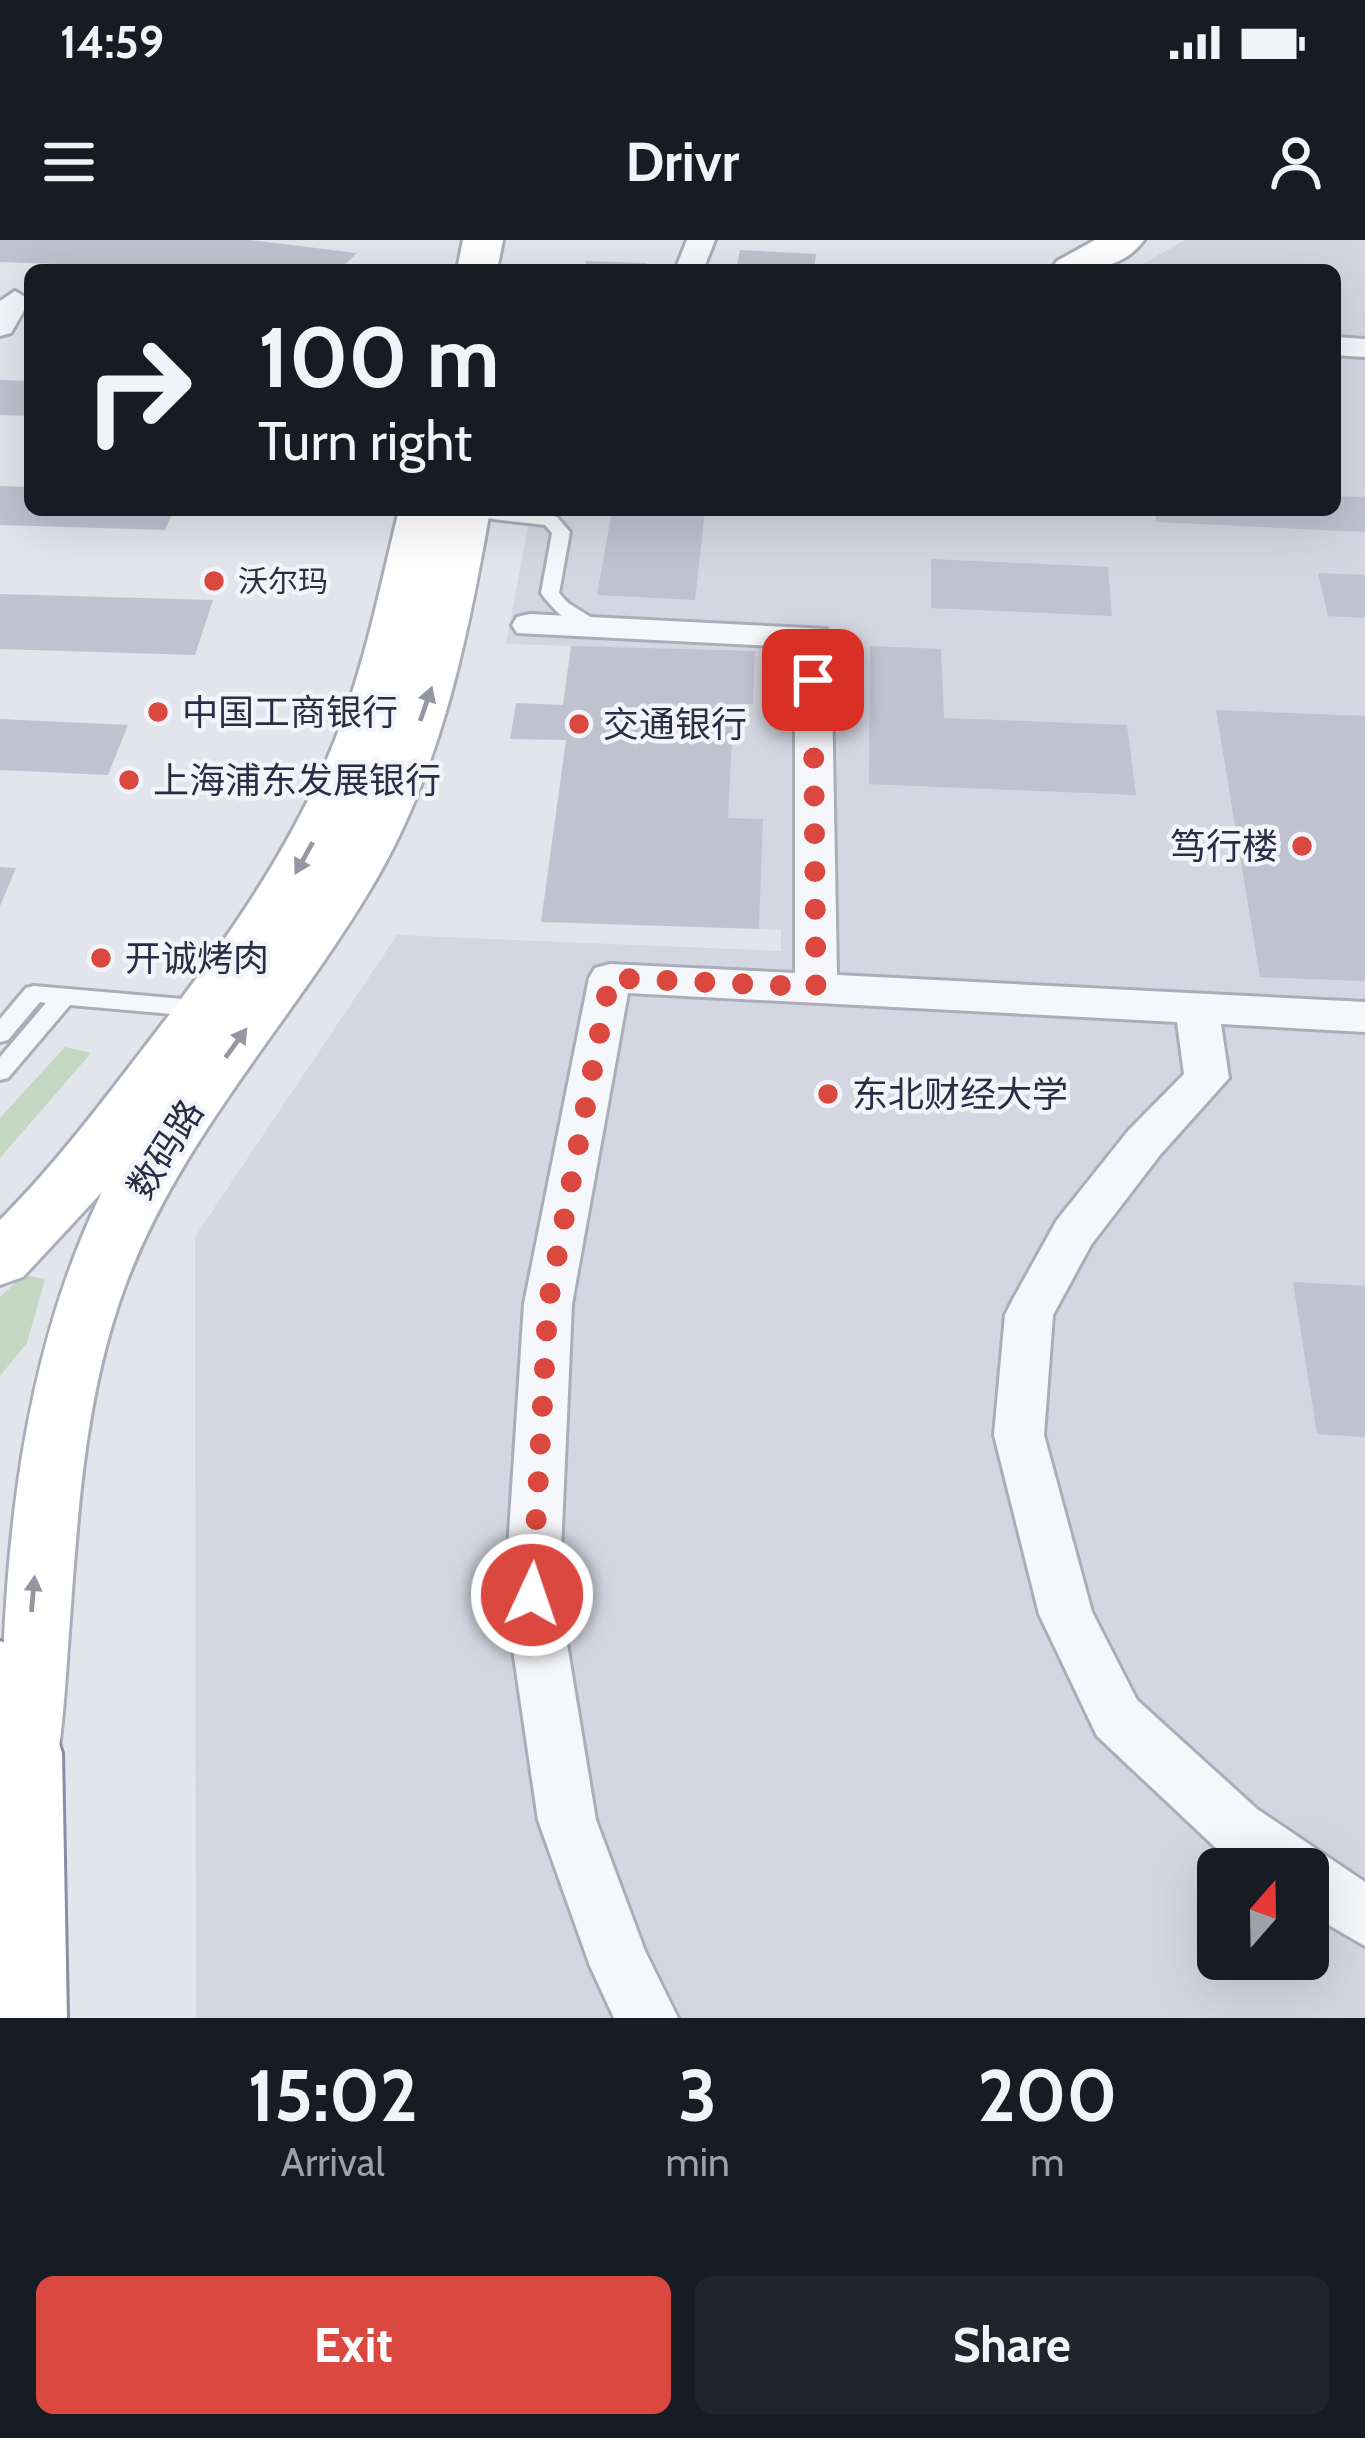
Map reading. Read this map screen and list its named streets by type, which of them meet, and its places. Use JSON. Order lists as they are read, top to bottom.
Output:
{
  "streets": {
    "main road": ["数码路"]
  },
  "places": [
    "沃尔玛",
    "中国工商银行",
    "交通银行",
    "上海浦东发展银行",
    "笃行楼",
    "开诚烤肉",
    "东北财经大学"
  ],
  "north": "top",
  "page": {
    "status": "14:59",
    "header": "Drivr",
    "turn": ["100 m", "Turn right"],
    "eta": [
      "15:02",
      "Arrival",
      "3",
      "min",
      "200",
      "m"
    ],
    "buttons": ["Exit", "Share"]
  }
}
